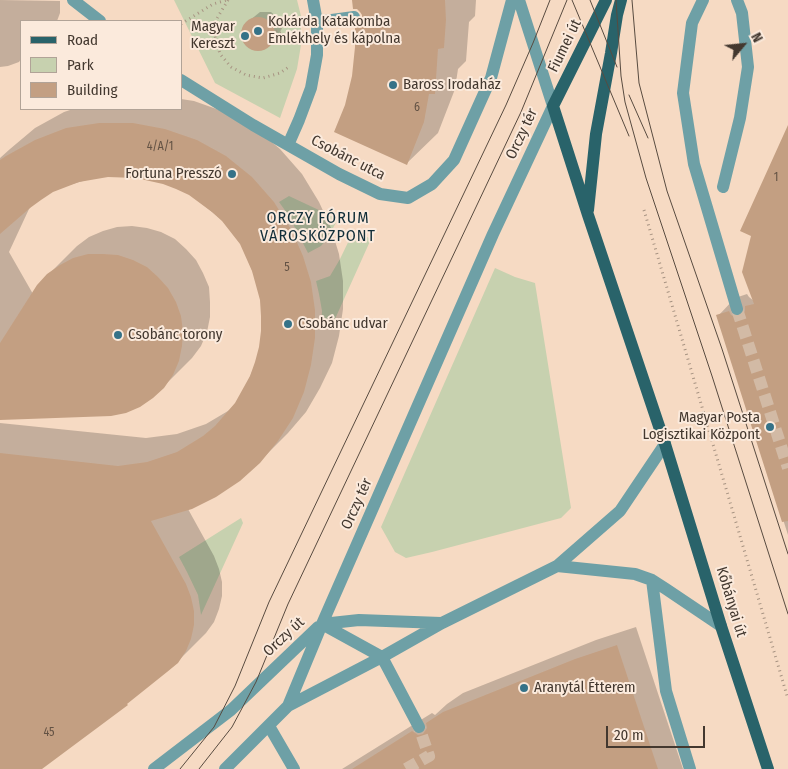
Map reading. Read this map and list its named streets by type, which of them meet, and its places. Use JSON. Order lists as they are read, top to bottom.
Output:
{
  "streets": {
    "main road": ["Fiumei út", "Orczy tér", "Kőbányai út"],
    "street": ["Csobánc utca", "Orczy út"]
  },
  "crossings": [
    ["Fiumei út", "Orczy tér"],
    ["Orczy tér", "Kőbányai út"],
    ["Orczy tér", "Orczy út"]
  ],
  "districts": ["ORCZY FÓRUM VÁROSKÖZPONT"],
  "places": [
    "Kokárda Katakomba Emlékhely és kápolna",
    "Magyar Kereszt",
    "Baross Irodaház",
    "Fortuna Presszó",
    "Csobánc udvar",
    "Csobánc torony",
    "Magyar Posta Logisztikai Központ",
    "Aranytál Étterem"
  ],
  "house_numbers": [
    "6",
    "4/A/1",
    "1",
    "5",
    "45"
  ],
  "legend": ["Road", "Park", "Building"],
  "scale_bar": "20 m",
  "north": "top right"
}
